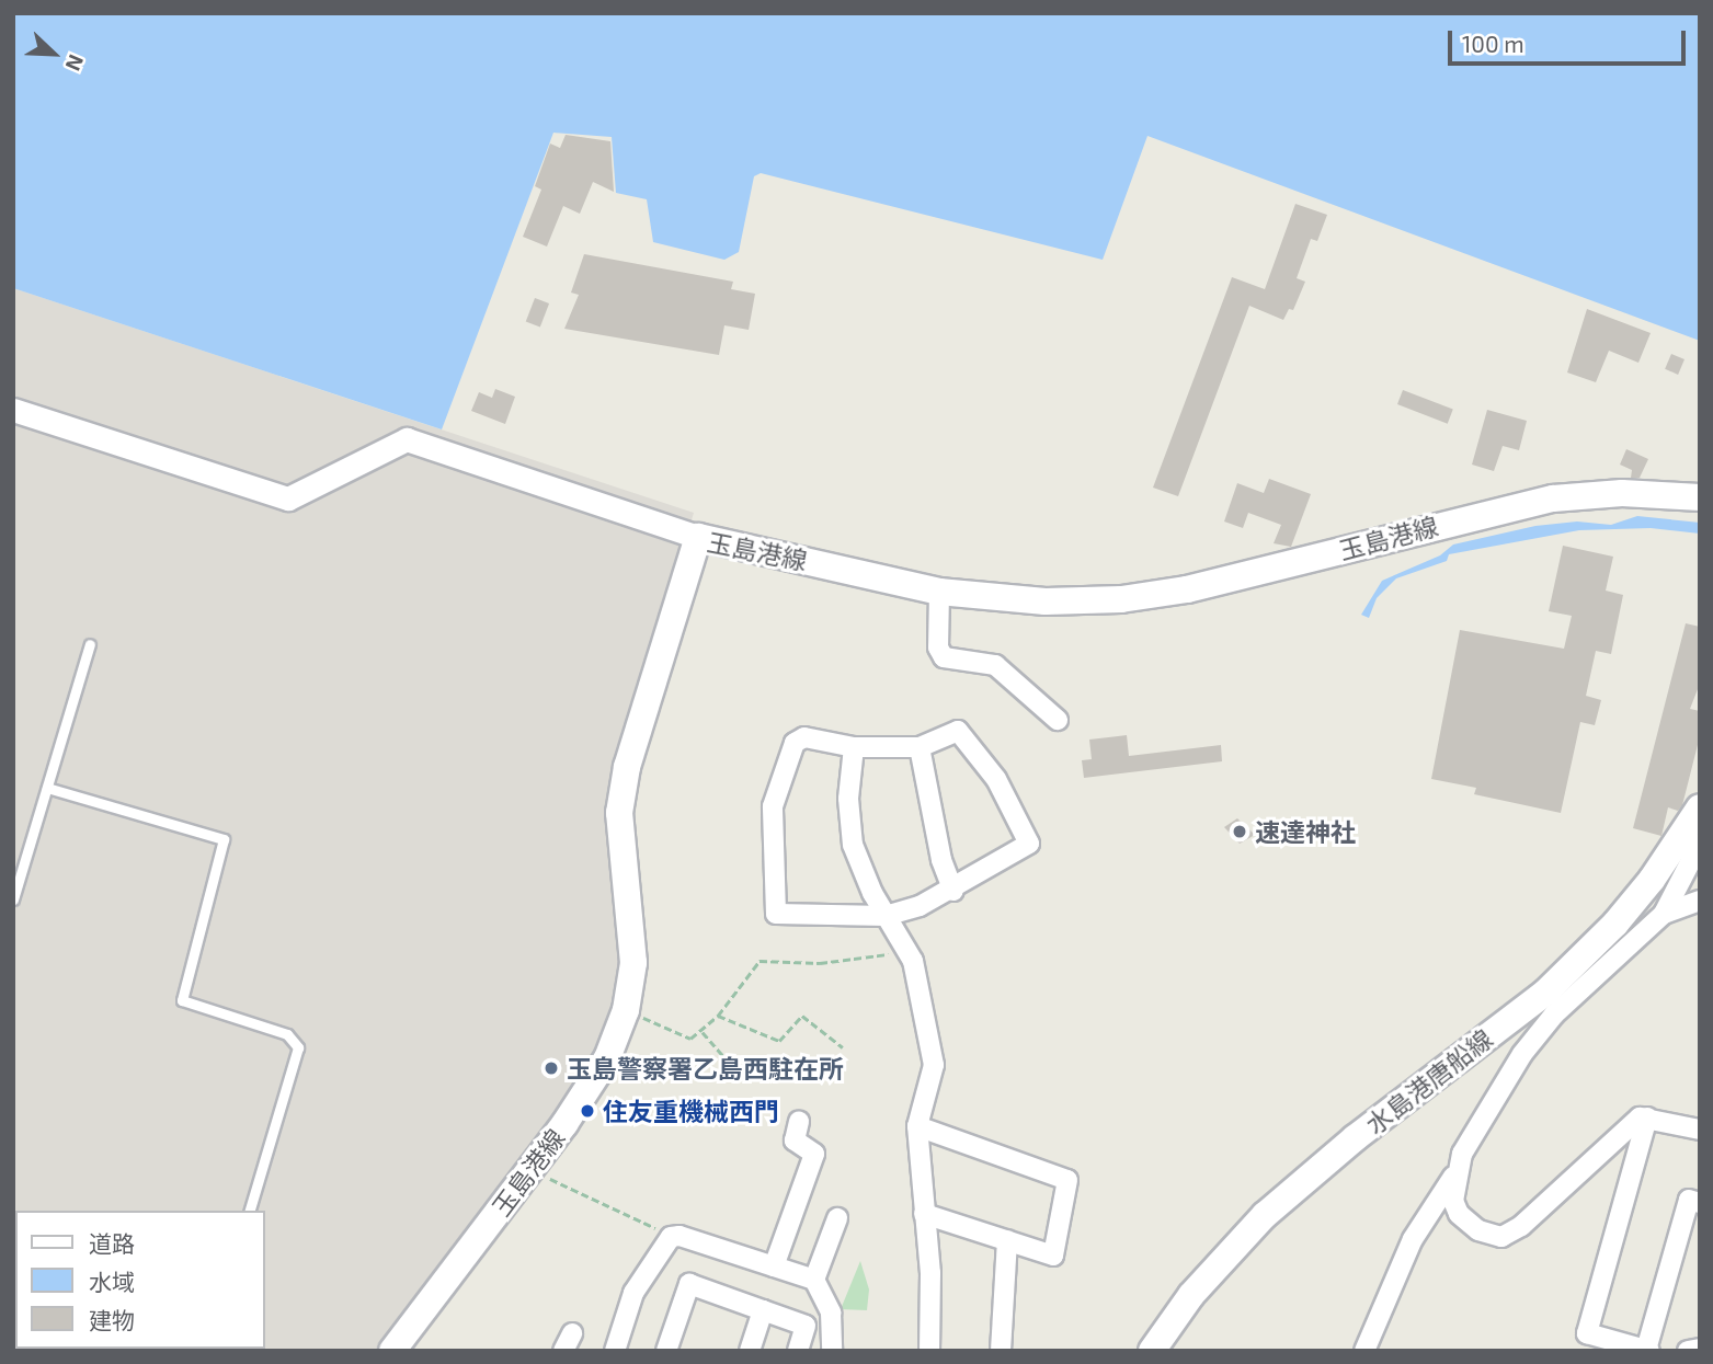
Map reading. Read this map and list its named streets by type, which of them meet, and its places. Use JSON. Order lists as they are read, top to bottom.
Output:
{
  "streets": {
    "main road": ["玉島港線", "水島港唐船線"]
  },
  "places": ["速達神社", "玉島警察署乙島西駐在所", "住友重機械西門"],
  "legend": ["道路", "水域", "建物"],
  "scale_bar": "100 m",
  "north": "bottom right"
}
